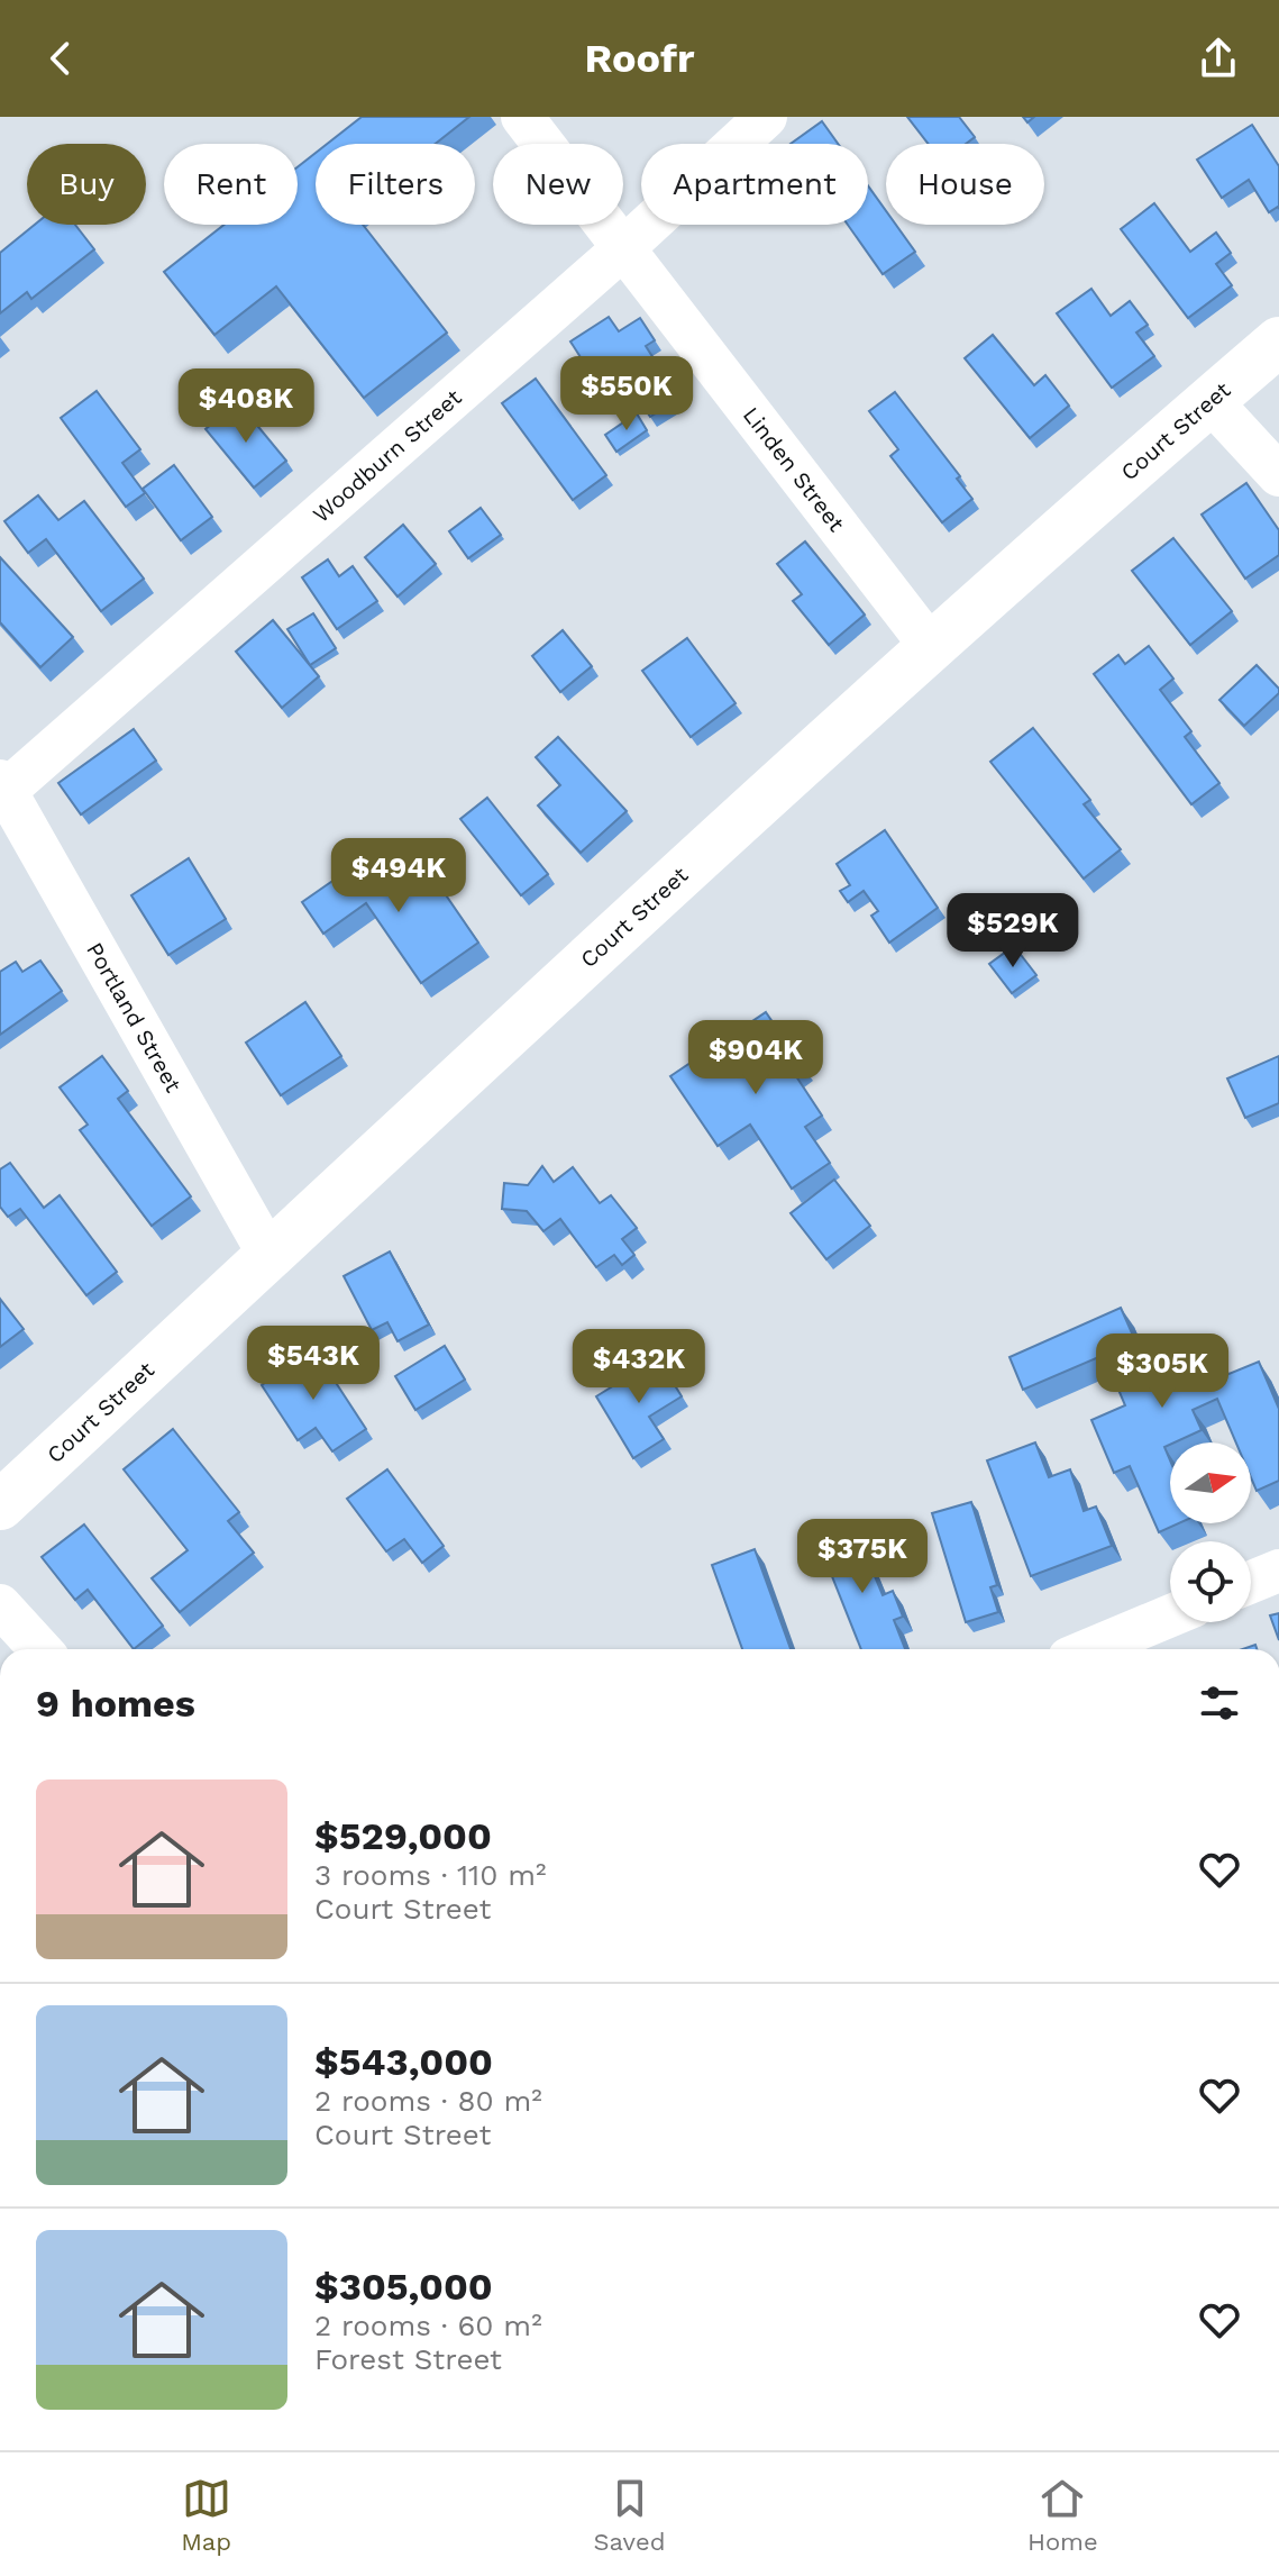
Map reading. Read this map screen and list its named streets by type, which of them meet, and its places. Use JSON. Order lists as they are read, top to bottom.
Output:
{
  "streets": {
    "main road": ["Court Street"],
    "street": ["Woodburn Street", "Linden Street", "Portland Street"]
  },
  "crossings": [
    ["Court Street", "Linden Street"],
    ["Court Street", "Portland Street"],
    ["Woodburn Street", "Linden Street"],
    ["Woodburn Street", "Portland Street"]
  ],
  "north": "right",
  "page": {
    "header": "Roofr",
    "chip": [
      "Buy",
      "Rent",
      "Filters",
      "New",
      "Apartment",
      "House"
    ],
    "price": [
      "$550K",
      "$408K",
      "$494K",
      "$529K",
      "$904K",
      "$543K",
      "$432K",
      "$305K",
      "$375K"
    ],
    "heading": "9 homes",
    "list": [
      {
        "name": "$529,000",
        "note": "3 rooms · 110 m² · Court Street"
      },
      {
        "name": "$543,000",
        "note": "2 rooms · 80 m² · Court Street"
      },
      {
        "name": "$305,000",
        "note": "2 rooms · 60 m² · Forest Street"
      }
    ],
    "tabs": ["Map", "Saved", "Home"]
  }
}
